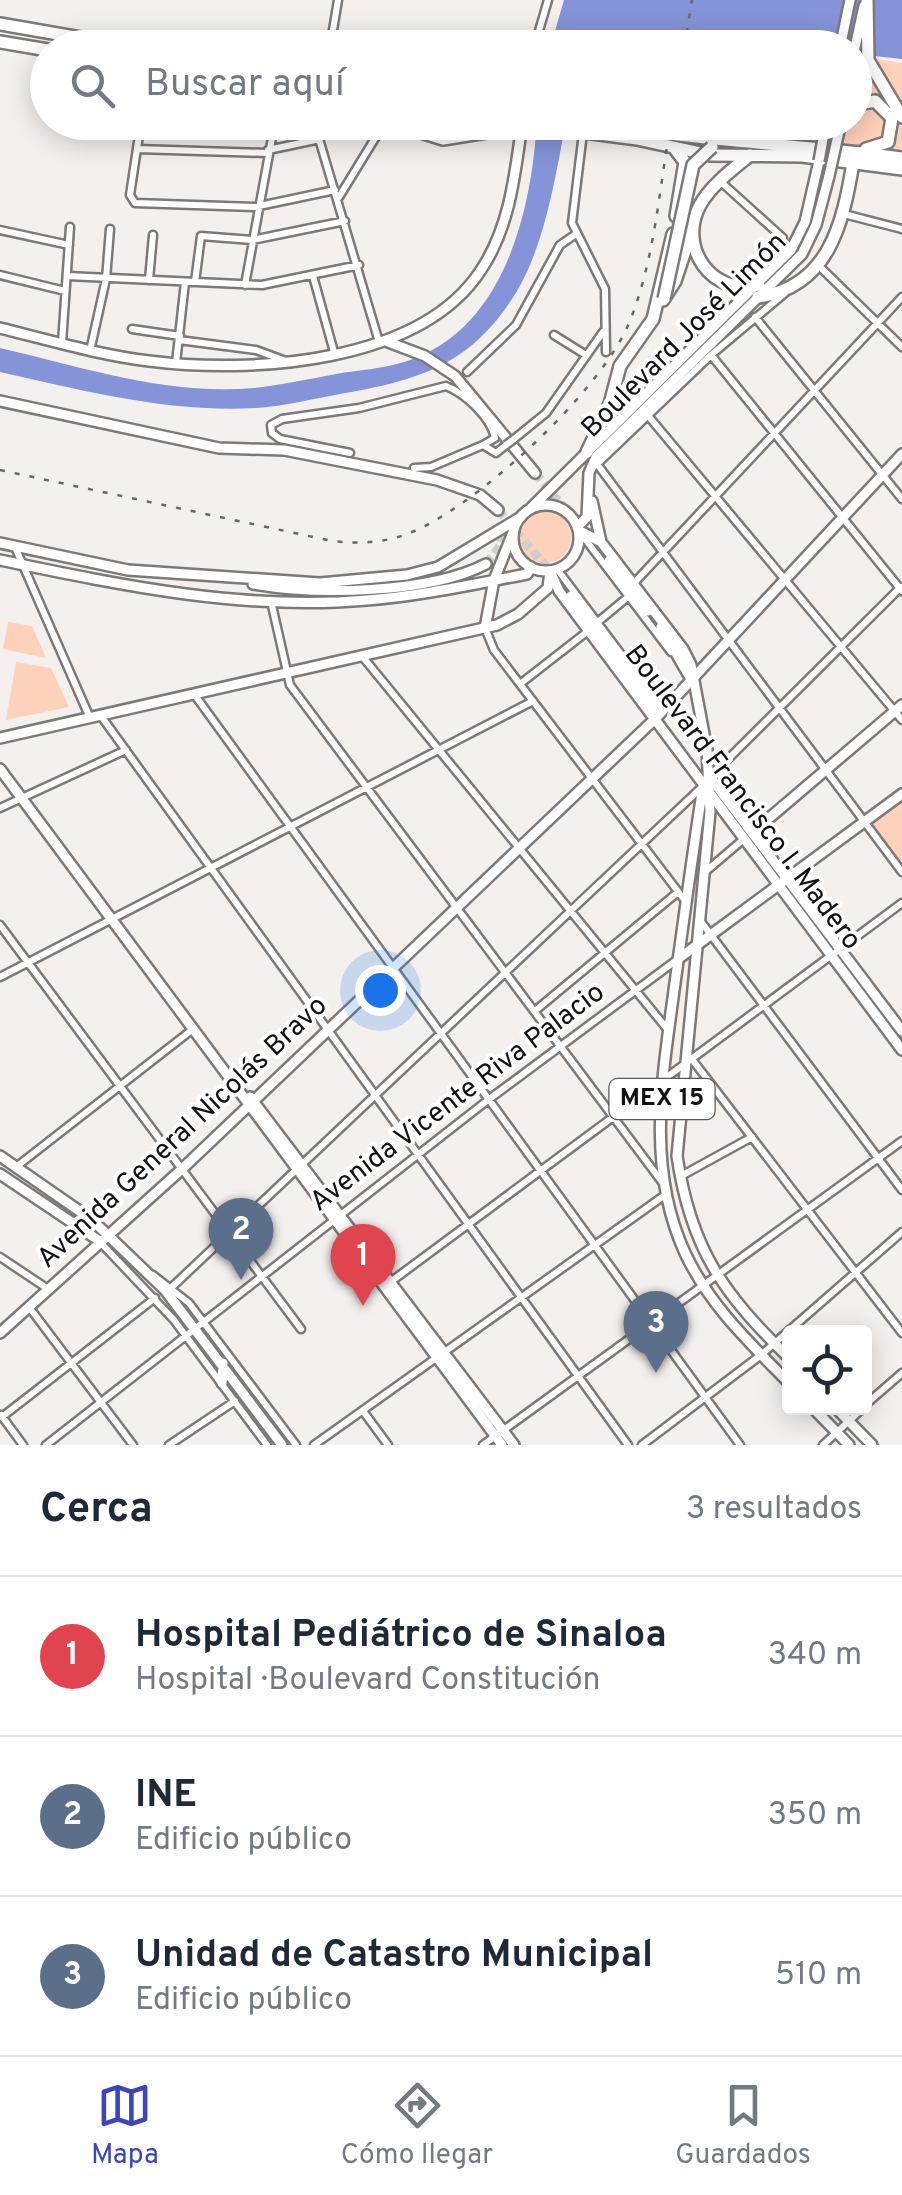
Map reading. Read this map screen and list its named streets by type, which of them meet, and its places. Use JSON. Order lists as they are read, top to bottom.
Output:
{
  "streets": {
    "main road": [
      "Boulevard José Limón",
      "Boulevard Francisco I. Madero",
      "Avenida Vicente Riva Palacio",
      "MEX 15",
      "Avenida General Nicolás Bravo"
    ]
  },
  "crossings": [
    ["Boulevard José Limón", "Boulevard Francisco I. Madero"],
    ["Boulevard José Limón", "MEX 15"],
    ["Boulevard Francisco I. Madero", "Avenida Vicente Riva Palacio"],
    ["Boulevard Francisco I. Madero", "MEX 15"],
    ["Boulevard Francisco I. Madero", "Avenida General Nicolás Bravo"],
    ["Avenida Vicente Riva Palacio", "MEX 15"],
    ["MEX 15", "Avenida General Nicolás Bravo"]
  ],
  "page": {
    "search": "Buscar aquí",
    "pins": ["2", "1", "3"],
    "heading": ["Cerca", "3 resultados"],
    "list": [
      {
        "mark": "1",
        "name": "Hospital Pediátrico de Sinaloa",
        "note": "Hospital · Boulevard Constitución",
        "value": "340 m"
      },
      {
        "mark": "2",
        "name": "INE",
        "note": "Edificio público",
        "value": "350 m"
      },
      {
        "mark": "3",
        "name": "Unidad de Catastro Municipal",
        "note": "Edificio público",
        "value": "510 m"
      }
    ],
    "nav": ["Mapa", "Cómo llegar", "Guardados"]
  }
}
